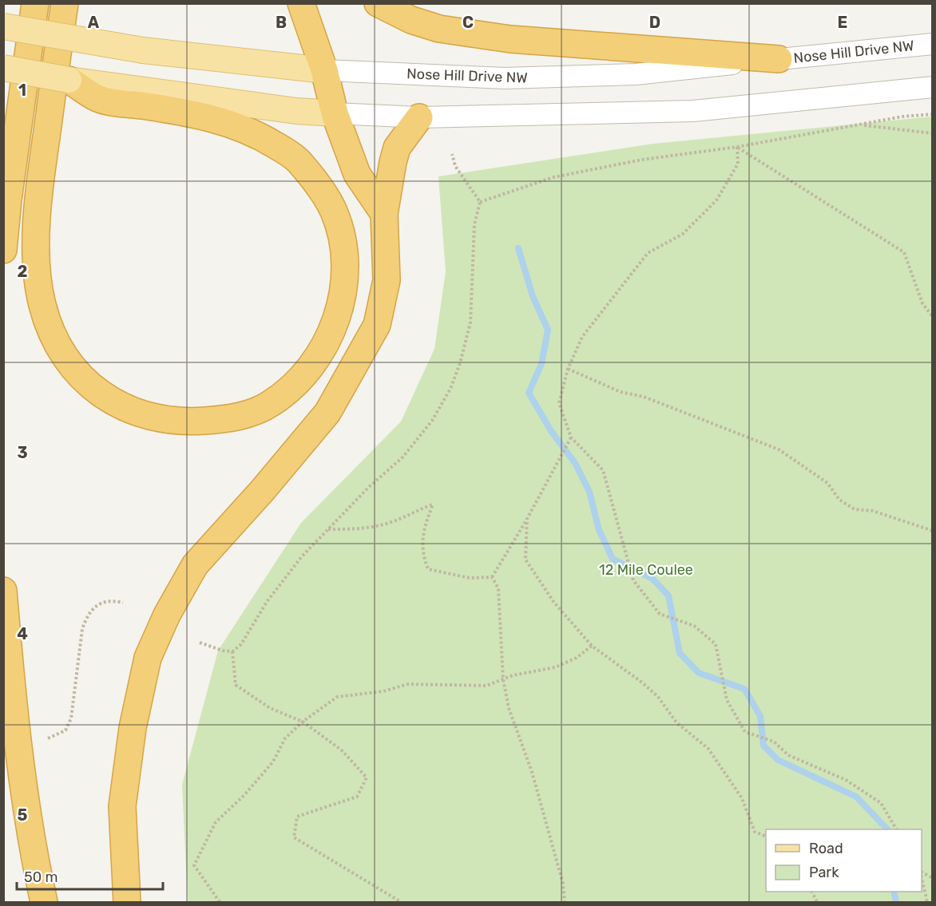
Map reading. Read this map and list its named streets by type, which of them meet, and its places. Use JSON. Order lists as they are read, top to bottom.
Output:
{
  "streets": {
    "main road": ["Nose Hill Drive NW"]
  },
  "parks": ["12 Mile Coulee"],
  "legend": ["Road", "Park"],
  "scale_bar": "50 m",
  "grid": {
    "columns": [
      "A",
      "B",
      "C",
      "D",
      "E"
    ],
    "rows": [
      "1",
      "2",
      "3",
      "4",
      "5"
    ]
  }
}
